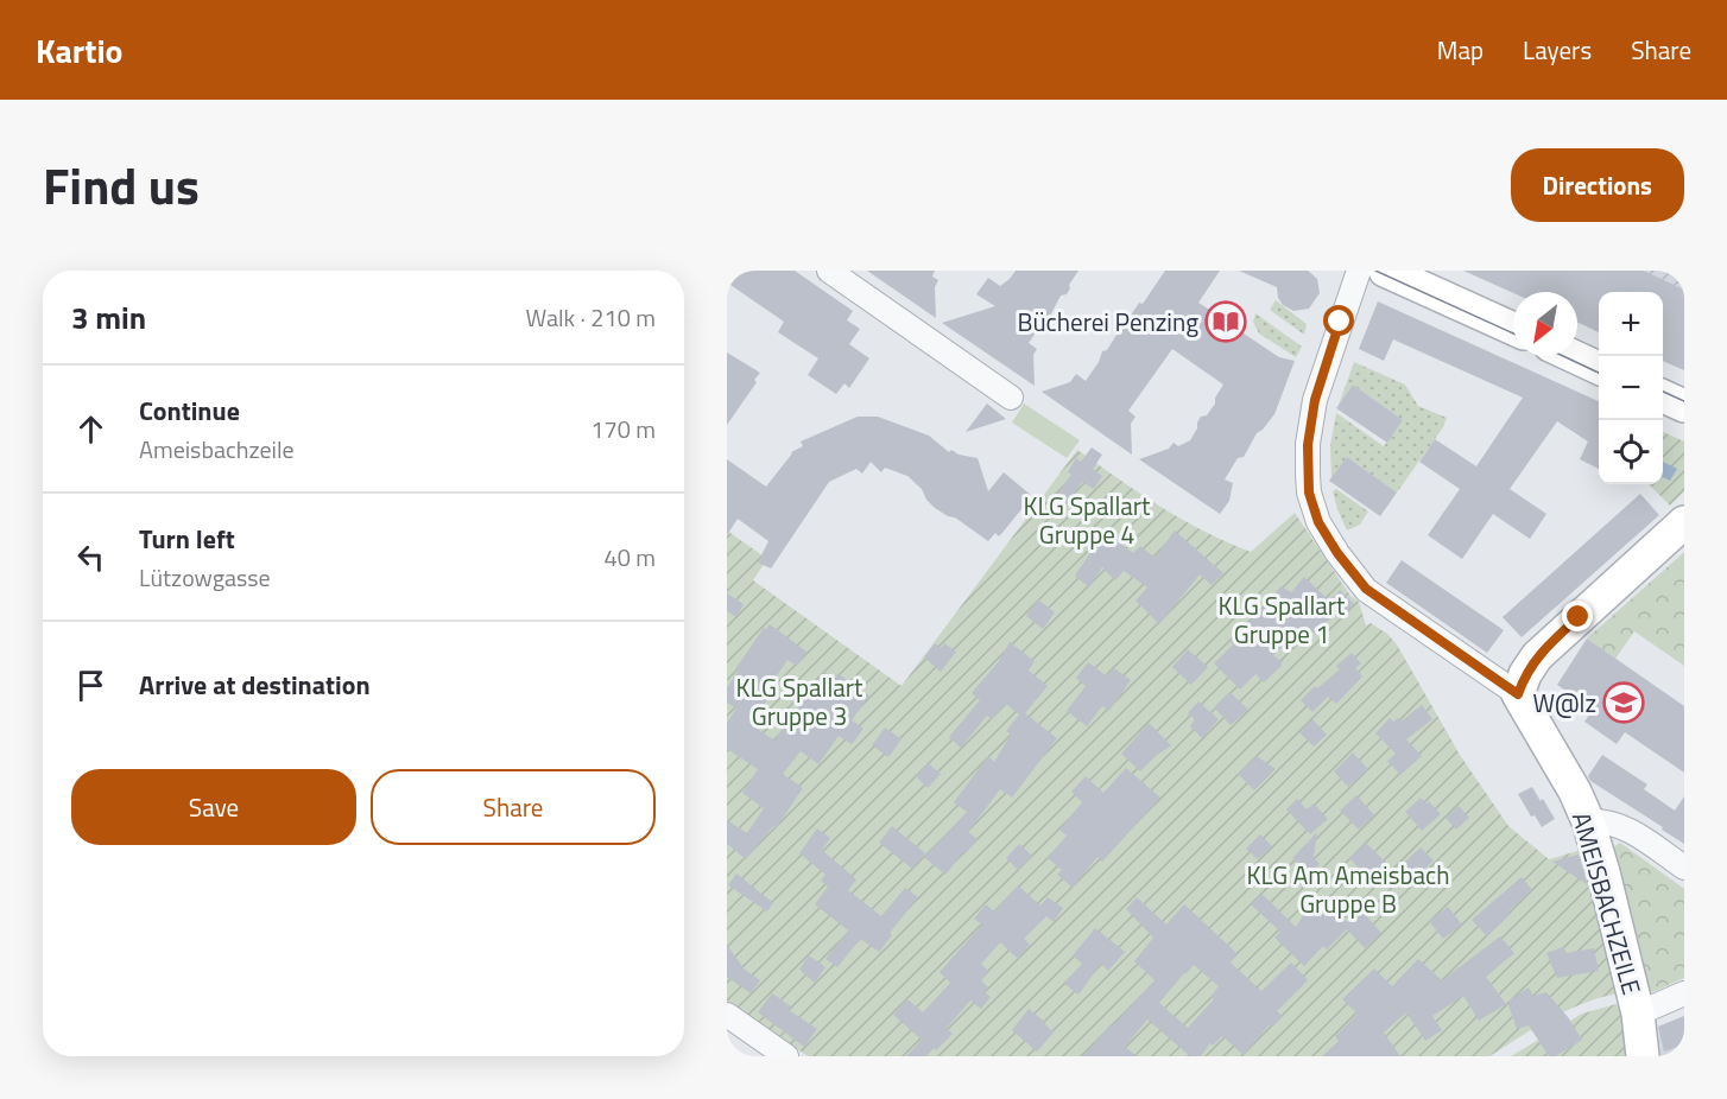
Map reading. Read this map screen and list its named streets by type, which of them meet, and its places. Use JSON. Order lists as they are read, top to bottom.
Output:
{
  "streets": {
    "street": ["AMEISBACHZEILE"]
  },
  "parks": [
    "KLG Spallart Gruppe 4",
    "KLG Spallart Gruppe 1",
    "KLG Spallart Gruppe 3",
    "KLG Am Ameisbach Gruppe B"
  ],
  "places": {
    "library": ["Bücherei Penzing"],
    "school or university": ["W@lz"]
  },
  "north": "bottom left",
  "page": {
    "header": "Kartio",
    "nav": ["Map", "Layers", "Share"],
    "title": "Find us",
    "buttons": [
      "Directions",
      ["Save", "Share"]
    ],
    "heading": ["3 min", "Walk · 210 m"],
    "map_buttons": ["+", "−"],
    "list": [
      ["Continue", "Ameisbachzeile", "170 m"],
      ["Turn left", "Lützowgasse", "40 m"],
      "Arrive at destination"
    ]
  }
}
